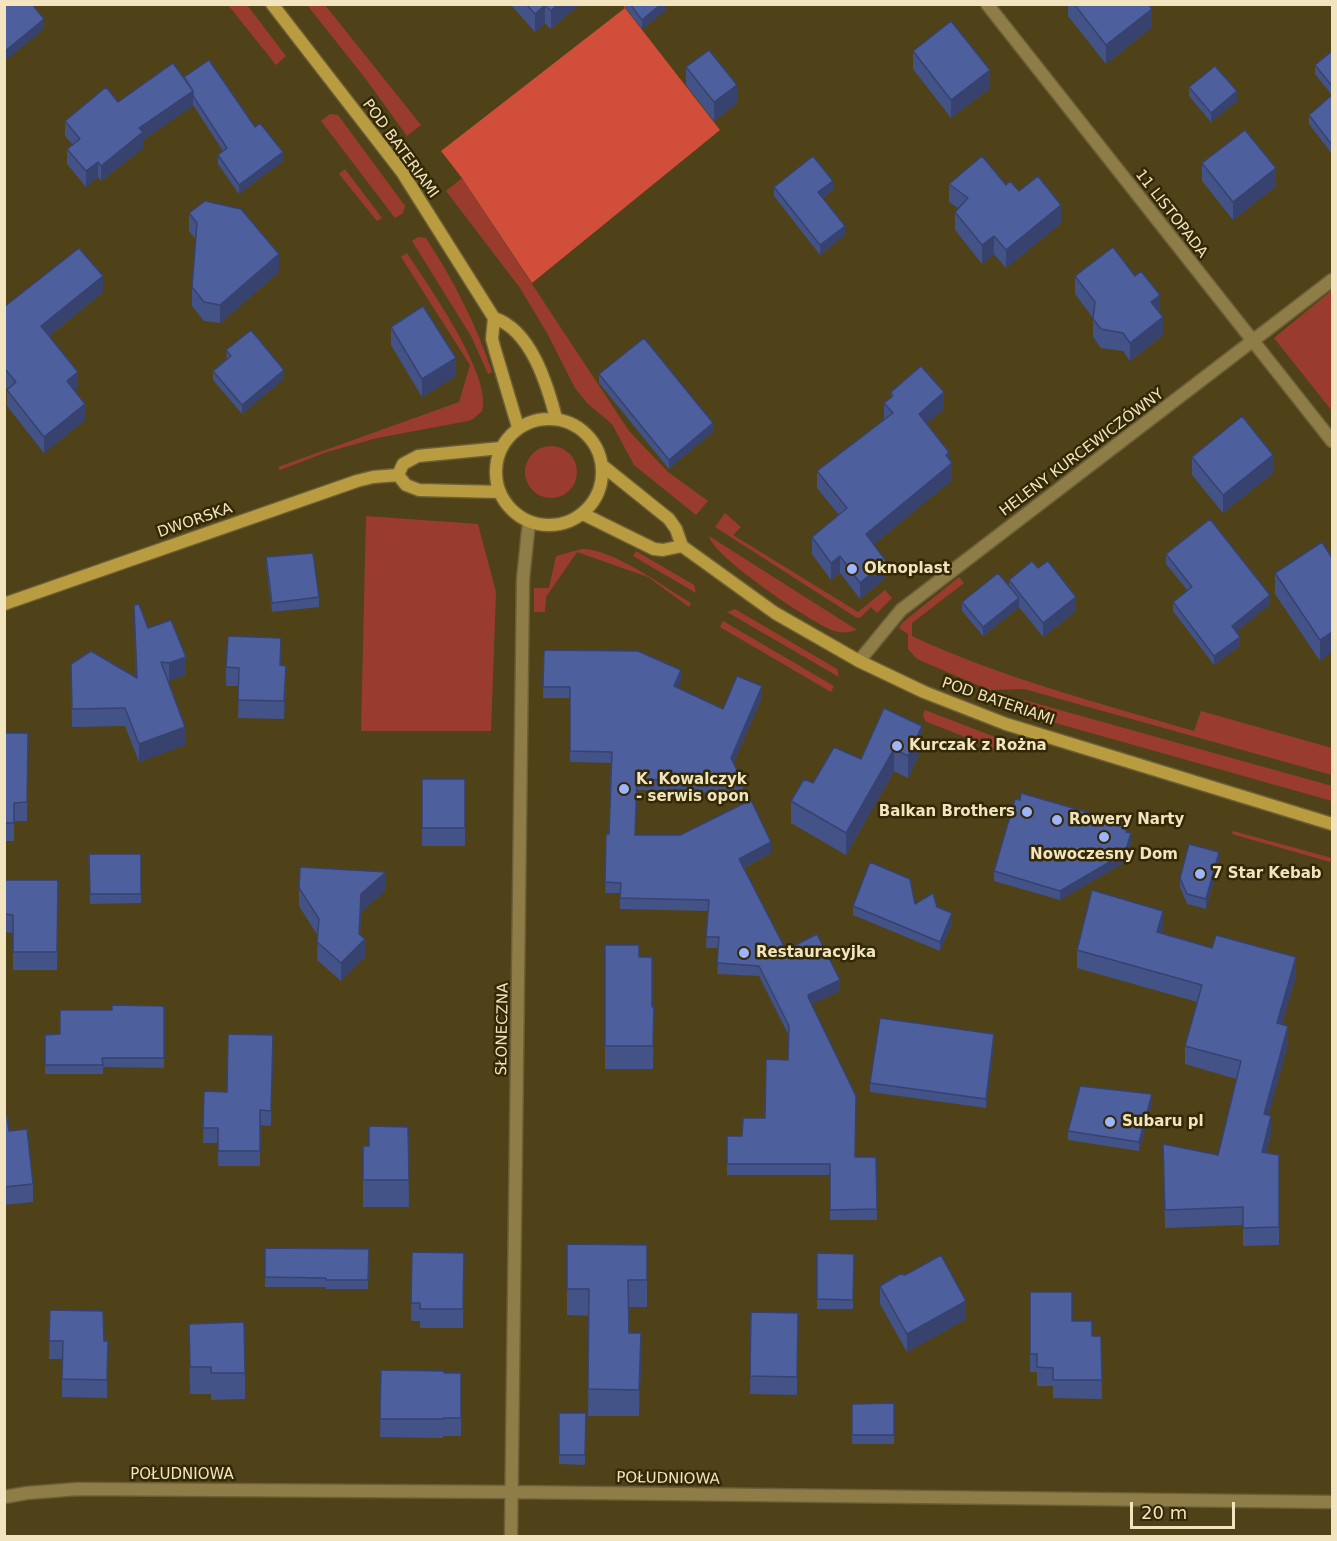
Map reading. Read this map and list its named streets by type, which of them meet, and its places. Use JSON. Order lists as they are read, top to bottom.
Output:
{
  "streets": {
    "street": [
      "POD BATERIAMI",
      "11 LISTOPADA",
      "HELENY KURCEWICZÓWNY",
      "DWORSKA",
      "SŁONECZNA",
      "POŁUDNIOWA"
    ]
  },
  "crossings": [
    ["POD BATERIAMI", "HELENY KURCEWICZÓWNY"],
    ["POD BATERIAMI", "SŁONECZNA"],
    ["11 LISTOPADA", "HELENY KURCEWICZÓWNY"],
    ["SŁONECZNA", "POŁUDNIOWA"]
  ],
  "places": [
    "Oknoplast",
    "Kurczak z Rożna",
    "K. Kowalczyk - serwis opon",
    "Balkan Brothers",
    "Rowery Narty",
    "Nowoczesny Dom",
    "7 Star Kebab",
    "Restauracyjka",
    "Subaru pl"
  ],
  "scale_bar": "20 m"
}
